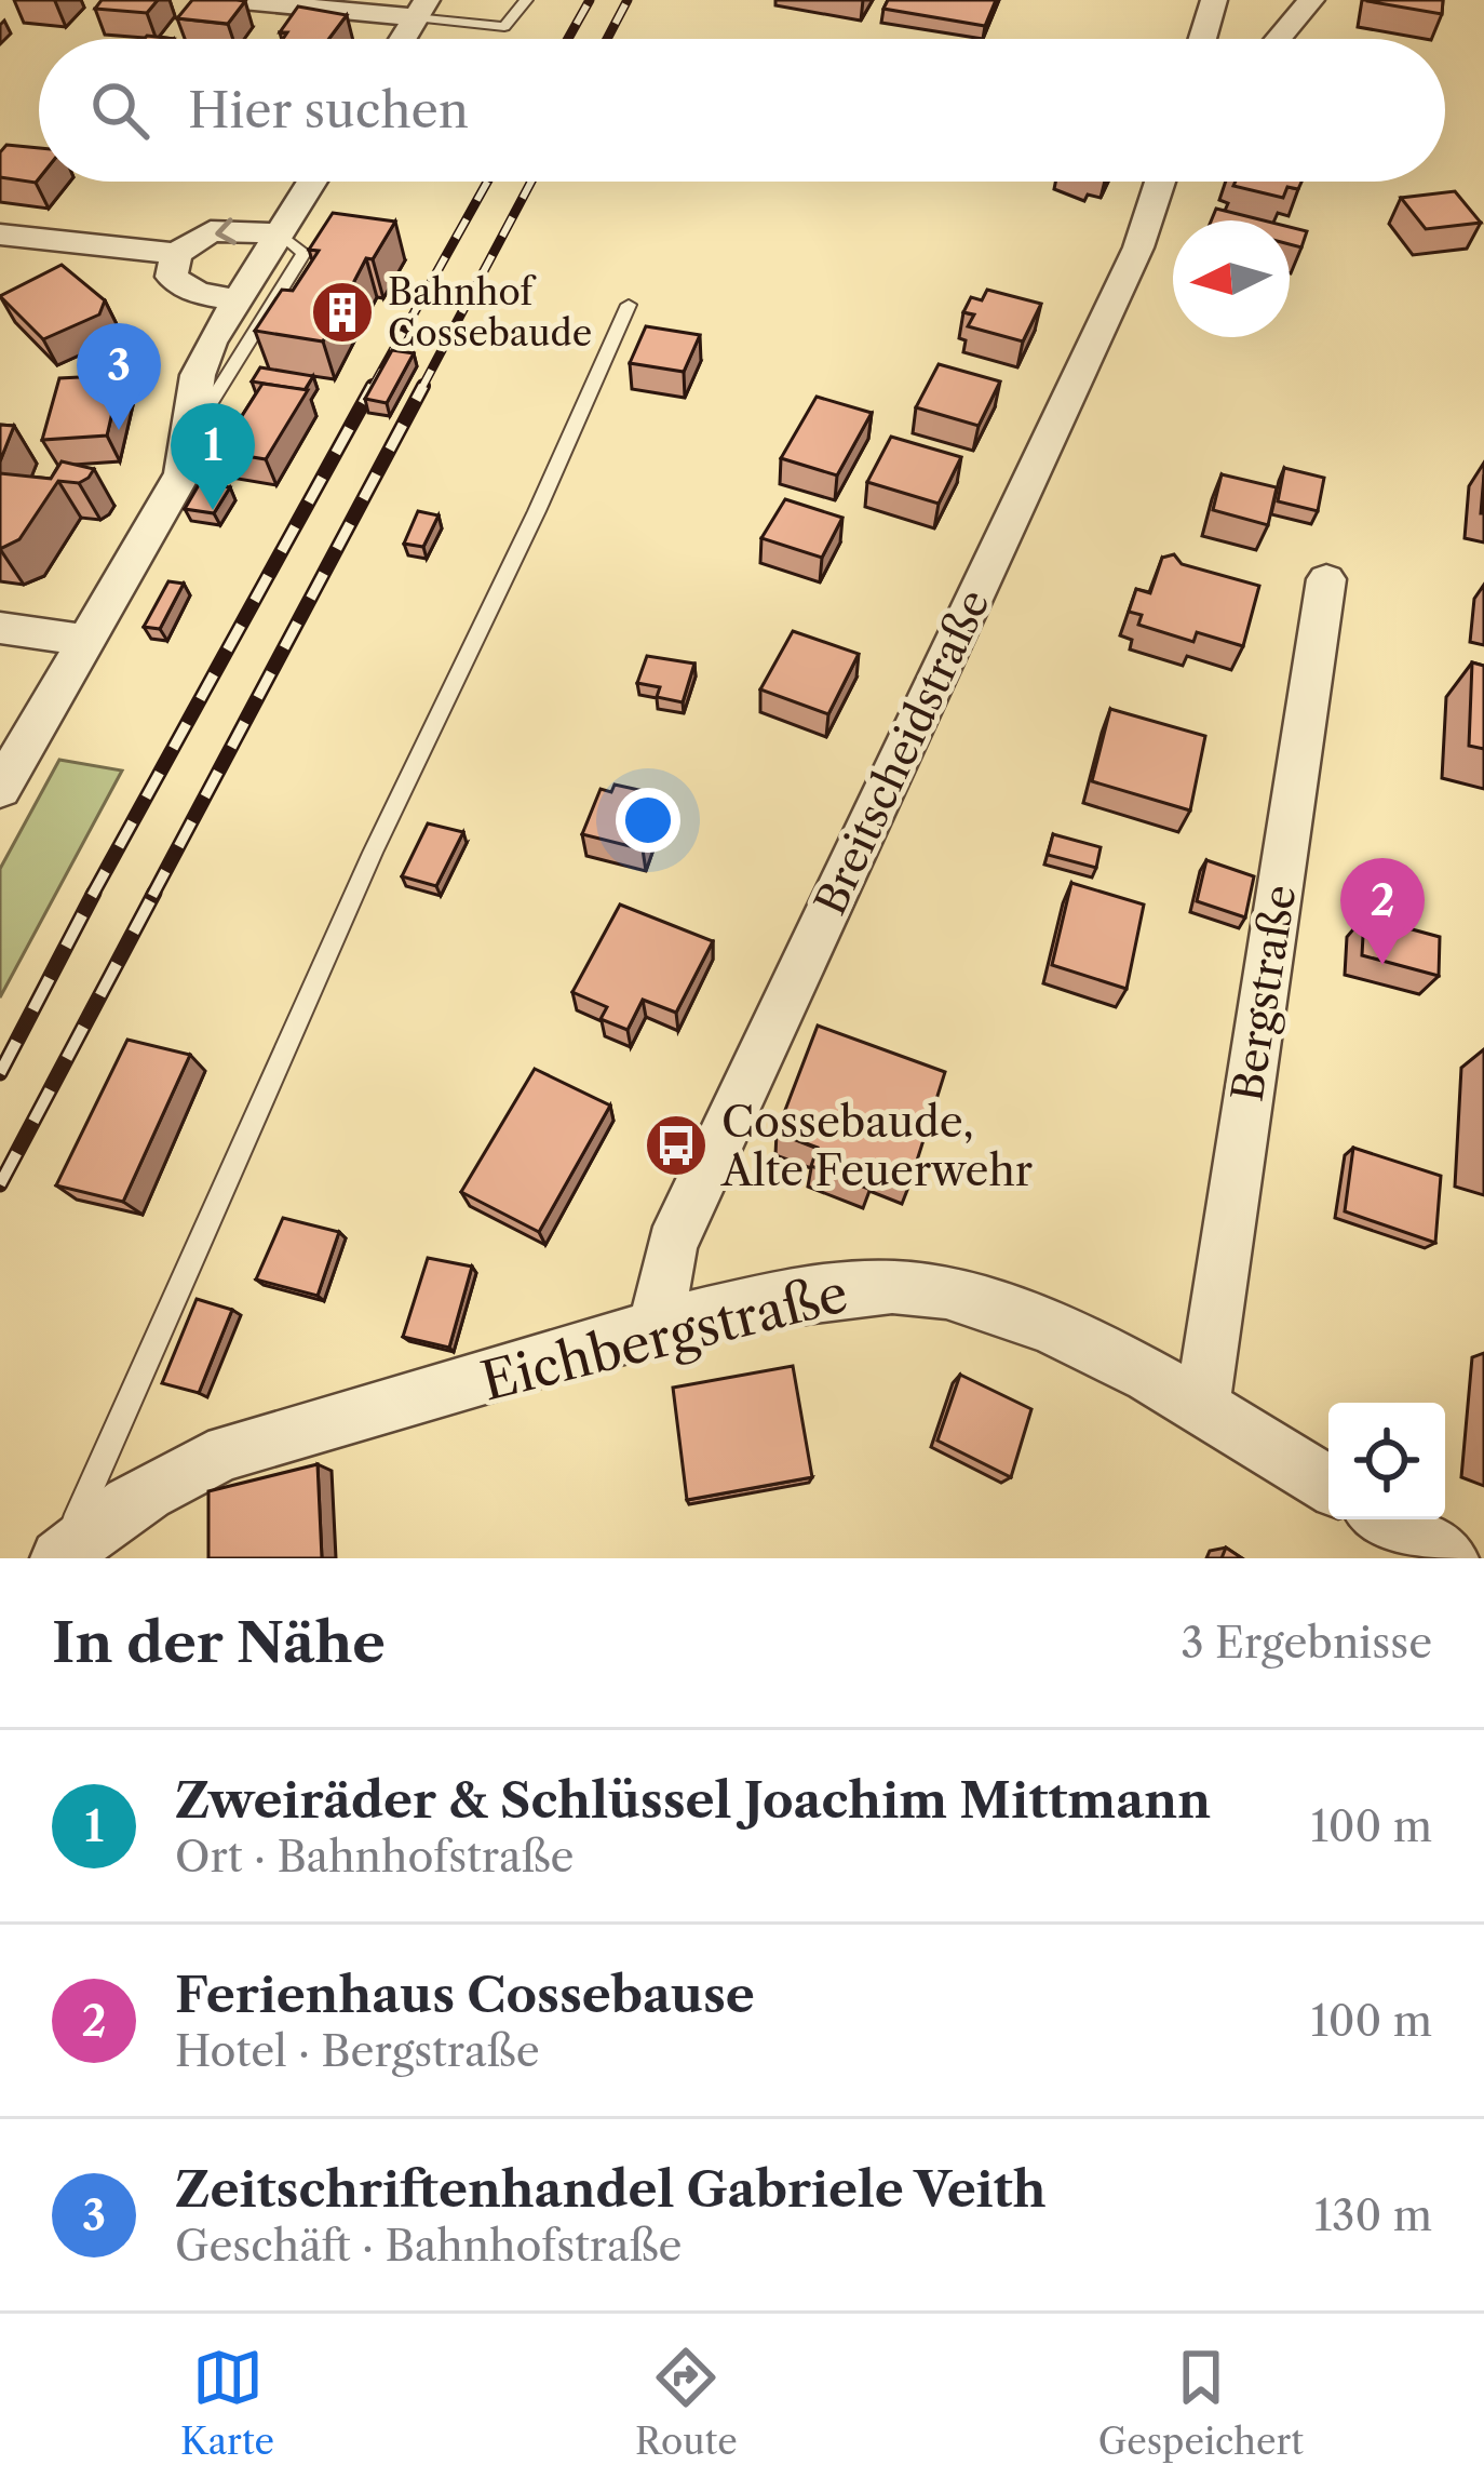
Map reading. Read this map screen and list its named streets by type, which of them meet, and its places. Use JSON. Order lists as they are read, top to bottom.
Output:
{
  "streets": {
    "street": ["Breitscheidstraße", "Bergstraße", "Eichbergstraße"]
  },
  "crossings": [
    ["Breitscheidstraße", "Eichbergstraße"],
    ["Bergstraße", "Eichbergstraße"]
  ],
  "places": {
    "building": ["Bahnhof Cossebaude"],
    "bus stop": ["Cossebaude, Alte Feuerwehr"]
  },
  "north": "left",
  "page": {
    "search": "Hier suchen",
    "pins": ["3", "1", "2"],
    "heading": ["In der Nähe", "3 Ergebnisse"],
    "list": [
      {
        "mark": "1",
        "name": "Zweiräder & Schlüssel Joachim Mittmann",
        "note": "Ort · Bahnhofstraße",
        "value": "100 m"
      },
      {
        "mark": "2",
        "name": "Ferienhaus Cossebause",
        "note": "Hotel · Bergstraße",
        "value": "100 m"
      },
      {
        "mark": "3",
        "name": "Zeitschriftenhandel Gabriele Veith",
        "note": "Geschäft · Bahnhofstraße",
        "value": "130 m"
      }
    ],
    "nav": ["Karte", "Route", "Gespeichert"]
  }
}
